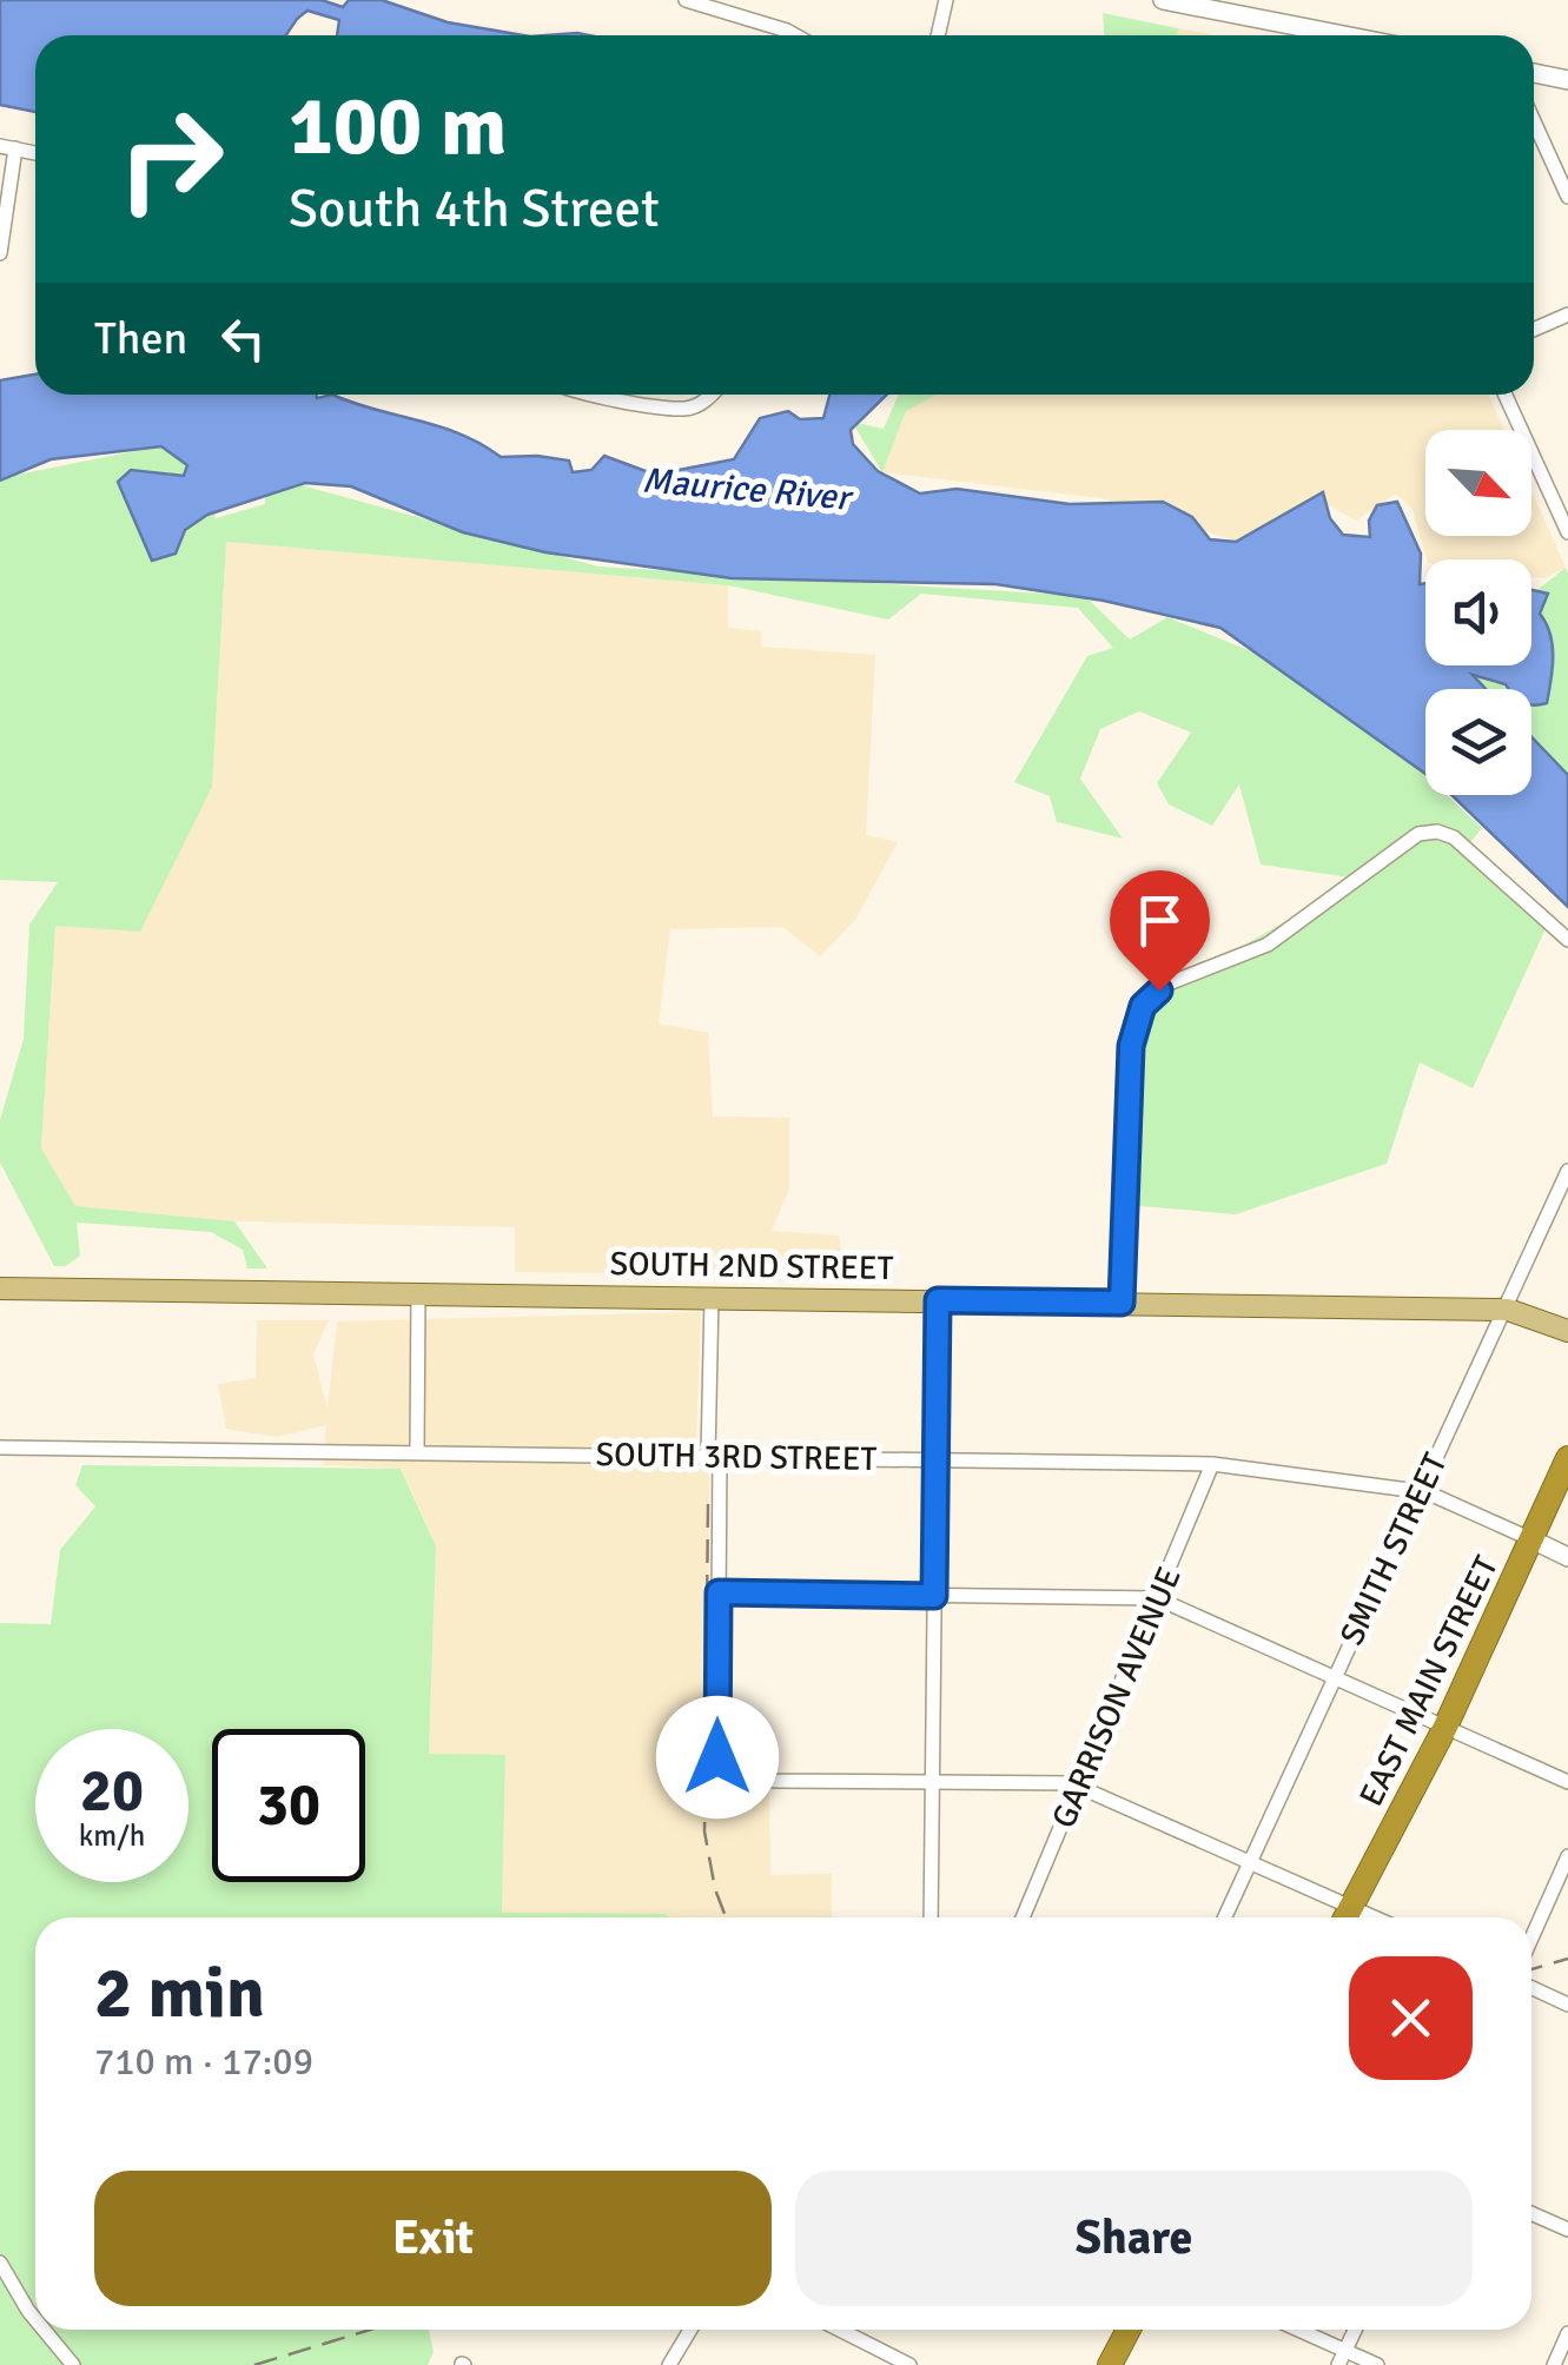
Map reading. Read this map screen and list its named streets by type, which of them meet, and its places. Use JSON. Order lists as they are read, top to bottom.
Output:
{
  "streets": {
    "highway": ["EAST MAIN STREET"],
    "main road": ["SOUTH 2ND STREET"],
    "street": ["SOUTH 3RD STREET", "SMITH STREET", "GARRISON AVENUE"]
  },
  "crossings": [
    ["SOUTH 2ND STREET", "SMITH STREET"],
    ["SOUTH 3RD STREET", "SMITH STREET"],
    ["SOUTH 3RD STREET", "EAST MAIN STREET"],
    ["SOUTH 3RD STREET", "GARRISON AVENUE"]
  ],
  "water": ["Maurice River"],
  "north": "bottom right",
  "page": {
    "turn": ["100 m", "South 4th Street"],
    "then": "Then",
    "speed": "20 km/h",
    "limit": "30",
    "heading": ["2 min", "710 m · 17:09"],
    "buttons": ["Exit", "Share"]
  }
}
